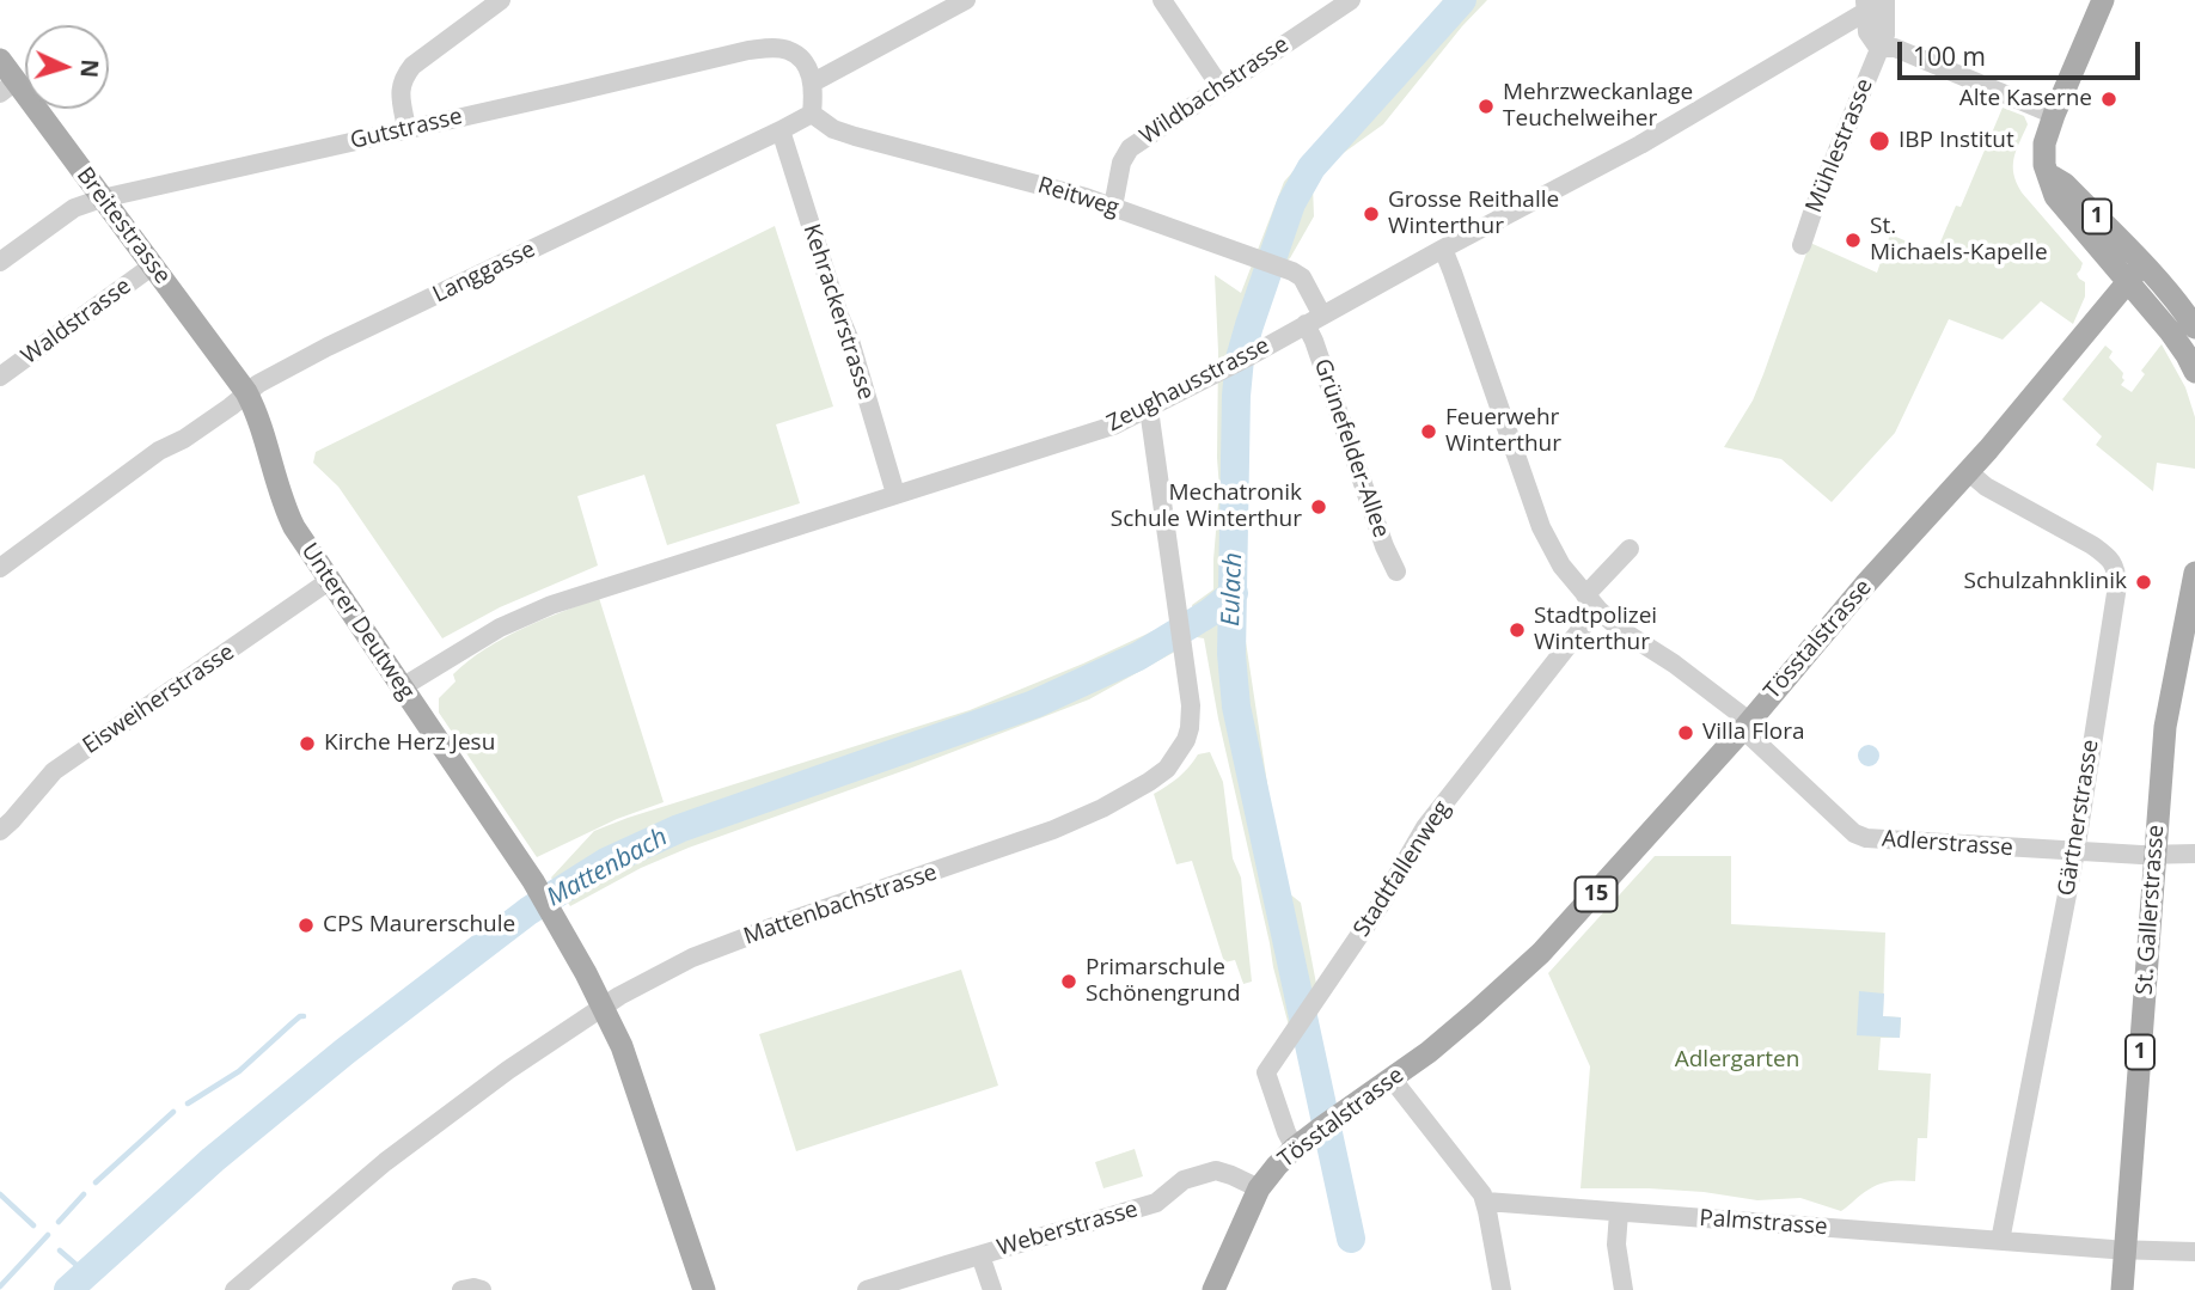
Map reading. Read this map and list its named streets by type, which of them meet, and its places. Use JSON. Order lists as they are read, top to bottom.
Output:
{
  "streets": {
    "main road": [
      "1",
      "Breitestrasse",
      "Unterer Deutweg",
      "Tösstalstrasse",
      "15",
      "St. Gallerstrasse"
    ],
    "street": [
      "Wildbachstrasse",
      "Gutstrasse",
      "Mühlestrasse",
      "Reitweg",
      "Langgasse",
      "Kehrackerstrasse",
      "Waldstrasse",
      "Zeughausstrasse",
      "Grünefelder-Allee",
      "Eisweiherstrasse",
      "Gärtnerstrasse",
      "Adlerstrasse",
      "Stadtfallenweg",
      "Mattenbachstrasse",
      "Palmstrasse",
      "Weberstrasse"
    ]
  },
  "crossings": [
    ["Wildbachstrasse", "Reitweg"],
    ["Gutstrasse", "Breitestrasse"],
    ["Mühlestrasse", "Zeughausstrasse"],
    ["Reitweg", "Langgasse"],
    ["Reitweg", "Zeughausstrasse"],
    ["Reitweg", "Grünefelder-Allee"],
    ["1", "Tösstalstrasse"],
    ["Breitestrasse", "Langgasse"],
    ["Breitestrasse", "Waldstrasse"],
    ["Breitestrasse", "Unterer Deutweg"],
    ["Langgasse", "Kehrackerstrasse"],
    ["Langgasse", "Unterer Deutweg"],
    ["Kehrackerstrasse", "Zeughausstrasse"],
    ["Zeughausstrasse", "Grünefelder-Allee"],
    ["Zeughausstrasse", "Unterer Deutweg"],
    ["Zeughausstrasse", "Adlerstrasse"],
    ["Zeughausstrasse", "Mattenbachstrasse"],
    ["Unterer Deutweg", "Eisweiherstrasse"],
    ["Unterer Deutweg", "Mattenbachstrasse"],
    ["Tösstalstrasse", "Gärtnerstrasse"],
    ["Tösstalstrasse", "Adlerstrasse"],
    ["Tösstalstrasse", "Stadtfallenweg"],
    ["Tösstalstrasse", "Weberstrasse"],
    ["Gärtnerstrasse", "Adlerstrasse"],
    ["Gärtnerstrasse", "Palmstrasse"],
    ["Adlerstrasse", "Stadtfallenweg"],
    ["Adlerstrasse", "St. Gallerstrasse"],
    ["St. Gallerstrasse", "Palmstrasse"]
  ],
  "water": ["Eulach", "Mattenbach"],
  "parks": ["Adlergarten"],
  "places": [
    "Alte Kaserne",
    "Mehrzweckanlage Teuchelweiher",
    "IBP Institut",
    "Grosse Reithalle Winterthur",
    "St. Michaels-Kapelle",
    "Feuerwehr Winterthur",
    "Mechatronik Schule Winterthur",
    "Schulzahnklinik",
    "Stadtpolizei Winterthur",
    "Villa Flora",
    "Kirche Herz Jesu",
    "CPS Maurerschule",
    "Primarschule Schönengrund"
  ],
  "scale_bar": "100 m",
  "north": "right"
}
